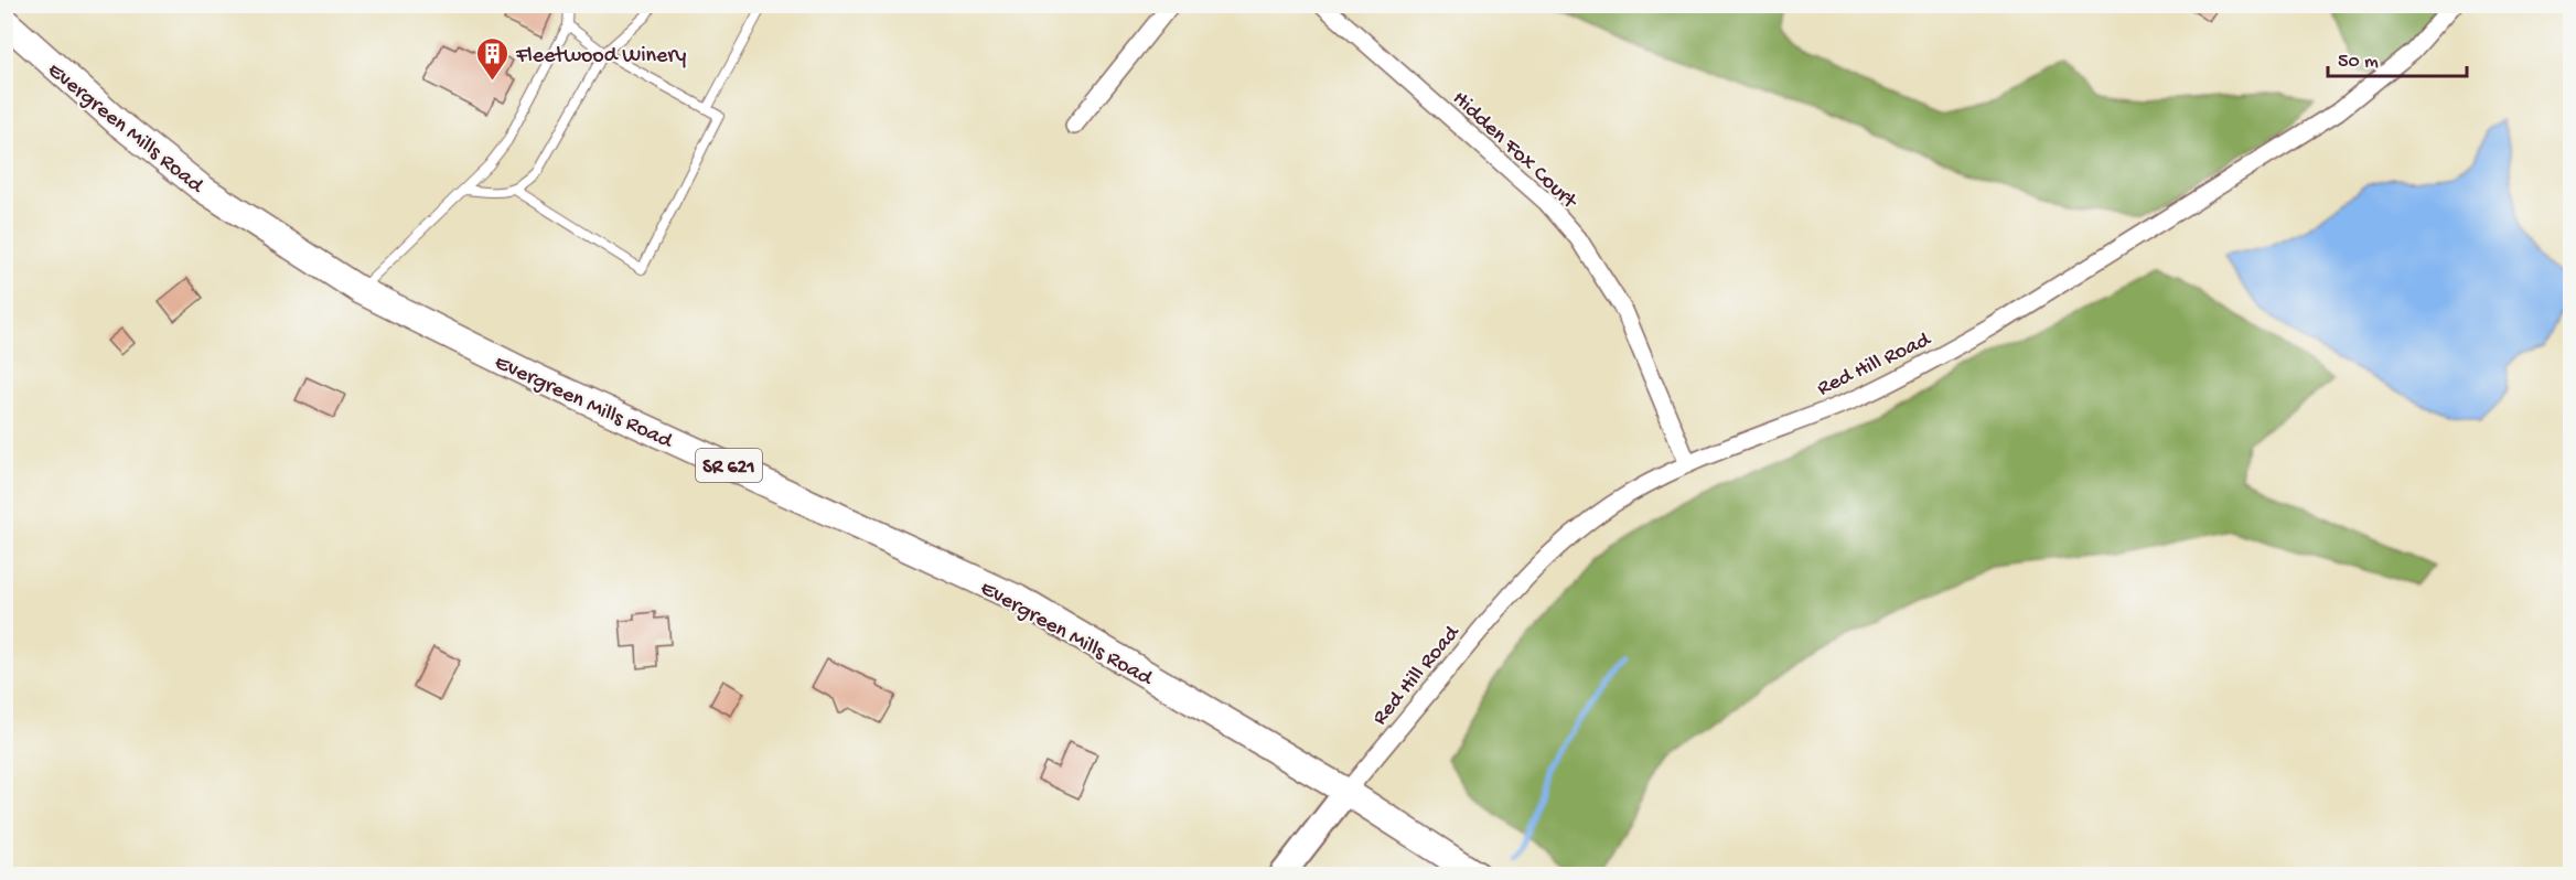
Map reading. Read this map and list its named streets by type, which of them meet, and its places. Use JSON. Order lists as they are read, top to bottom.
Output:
{
  "streets": {
    "main road": ["Evergreen Mills Road", "SR 621"],
    "street": ["Hidden Fox Court", "Red Hill Road"]
  },
  "crossings": [
    ["Evergreen Mills Road", "Red Hill Road"],
    ["Hidden Fox Court", "Red Hill Road"]
  ],
  "places": {
    "building": ["Fleetwood Winery"]
  },
  "scale_bar": "50 m"
}
